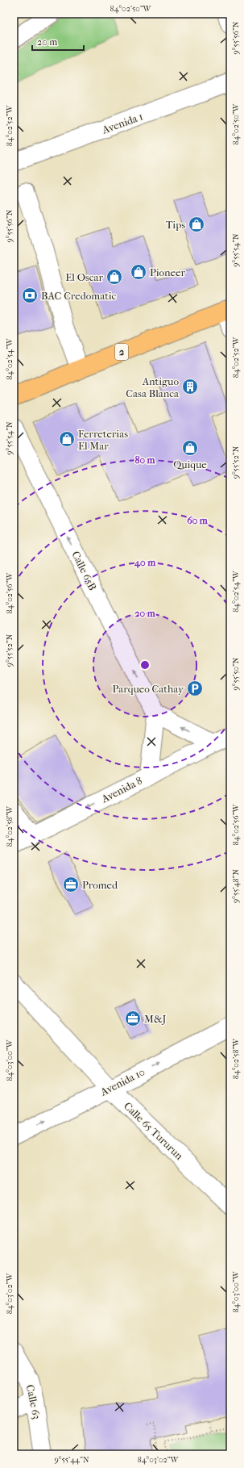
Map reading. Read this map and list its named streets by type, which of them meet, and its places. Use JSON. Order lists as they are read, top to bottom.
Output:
{
  "streets": {
    "highway": ["2"],
    "street": [
      "Avenida 1",
      "Calle 65B",
      "Avenida 8",
      "Avenida 10",
      "Calle 65 Tururun",
      "Calle 63"
    ]
  },
  "crossings": [
    ["Avenida 10", "Calle 65 Tururun"]
  ],
  "one_way": ["Calle 65B", "Avenida 8", "Avenida 10"],
  "places": {
    "shop": [
      "Tips",
      "Pioneer",
      "El Oscar",
      "Ferreterias El Mar",
      "Quique"
    ],
    "bank": ["BAC Credomatic"],
    "building": ["Antiguo Casa Blanca"],
    "parking": ["Parqueo Cathay"],
    "office": ["Promed", "M&J"]
  },
  "scale_bar": "20 m",
  "coordinates": [
    "84°02'50\"W",
    "9°55'56\"N",
    "84°02'52\"W",
    "9°55'54\"N",
    "84°02'54\"W",
    "9°55'52\"N",
    "84°02'56\"W",
    "9°55'50\"N",
    "84°02'58\"W",
    "9°55'48\"N",
    "84°03'00\"W",
    "84°03'02\"W",
    "9°55'44\"N"
  ],
  "rings": [
    "80 m",
    "60 m",
    "40 m",
    "20 m"
  ]
}
